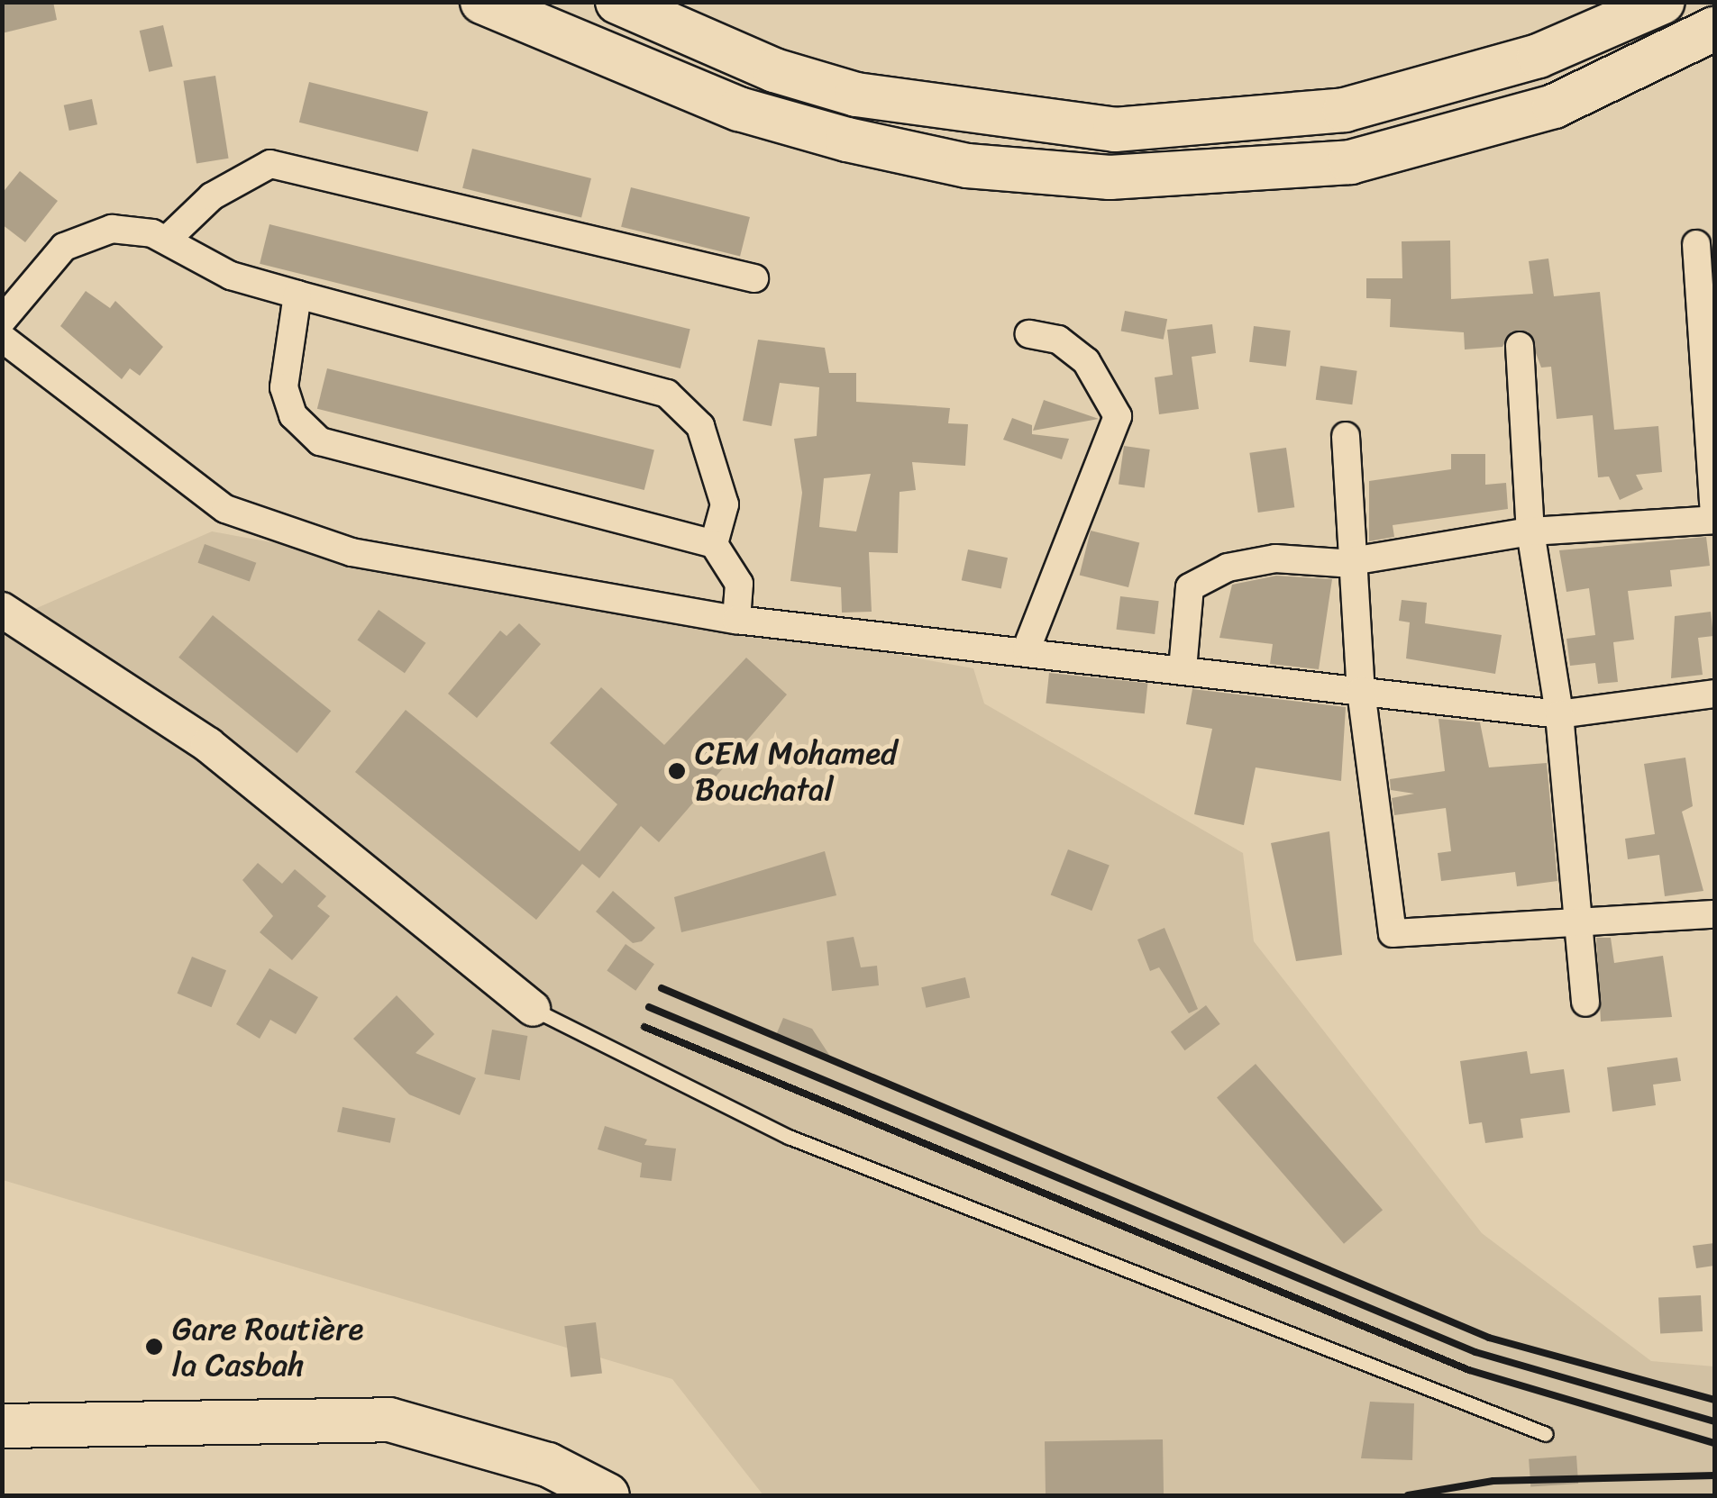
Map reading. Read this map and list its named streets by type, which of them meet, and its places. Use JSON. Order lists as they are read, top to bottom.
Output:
{
  "places": ["CEM Mohamed Bouchatal", "Gare Routière la Casbah"]
}
